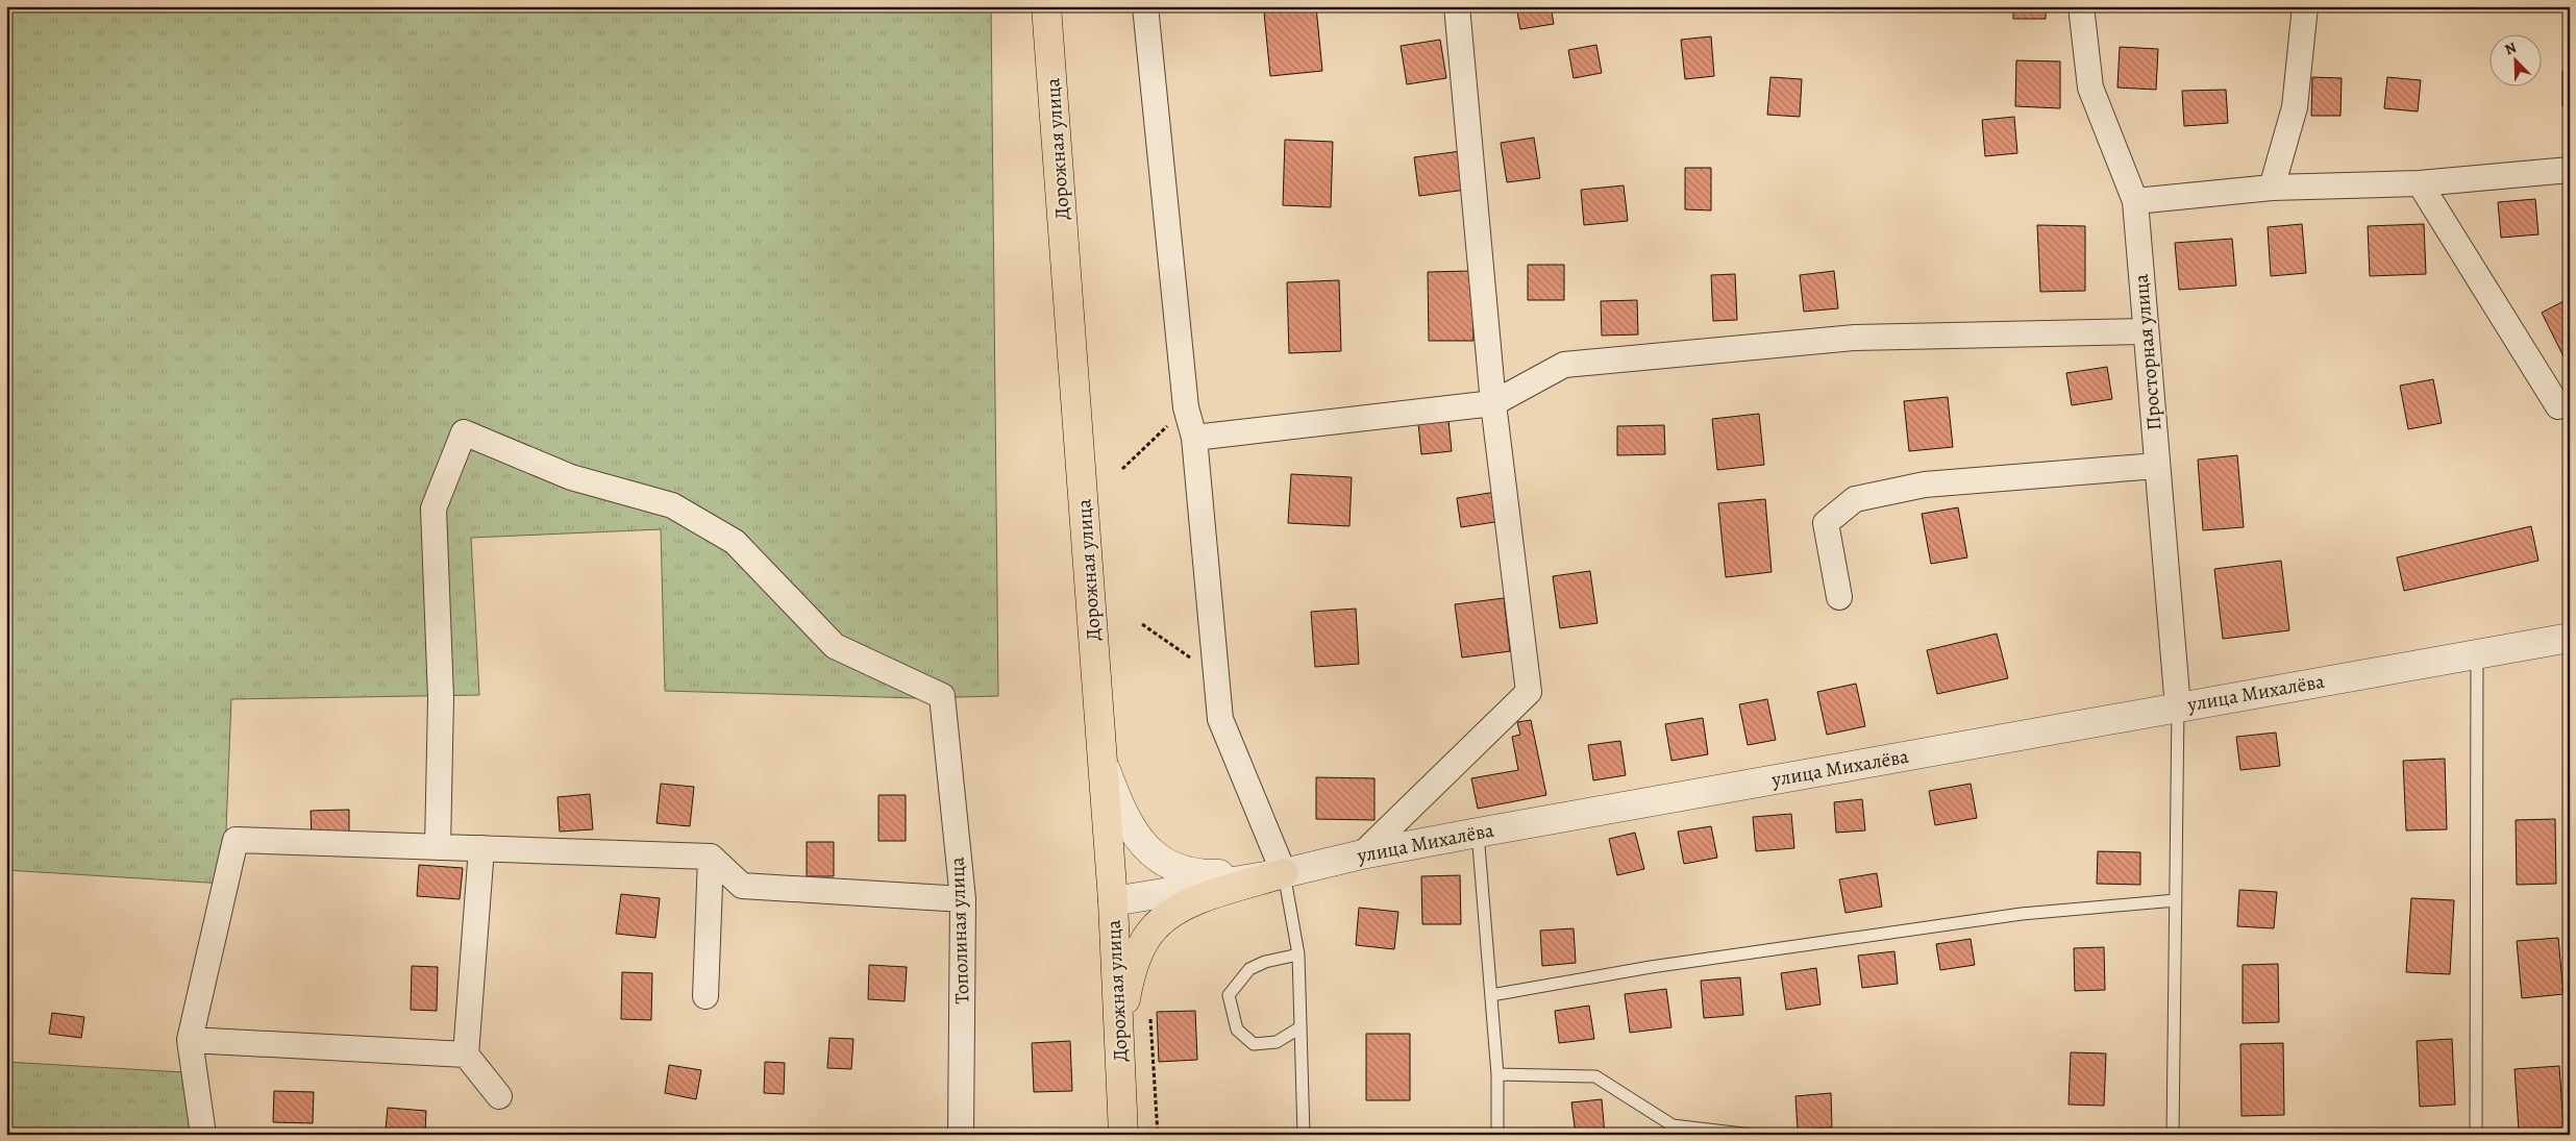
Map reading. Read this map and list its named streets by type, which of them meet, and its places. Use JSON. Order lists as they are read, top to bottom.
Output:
{
  "streets": {
    "highway": ["Дорожная улица"],
    "street": ["Просторная улица", "улица Михалёва", "Тополиная улица"]
  },
  "crossings": [
    ["Дорожная улица", "улица Михалёва"],
    ["Просторная улица", "улица Михалёва"]
  ],
  "north": "top left"
}
